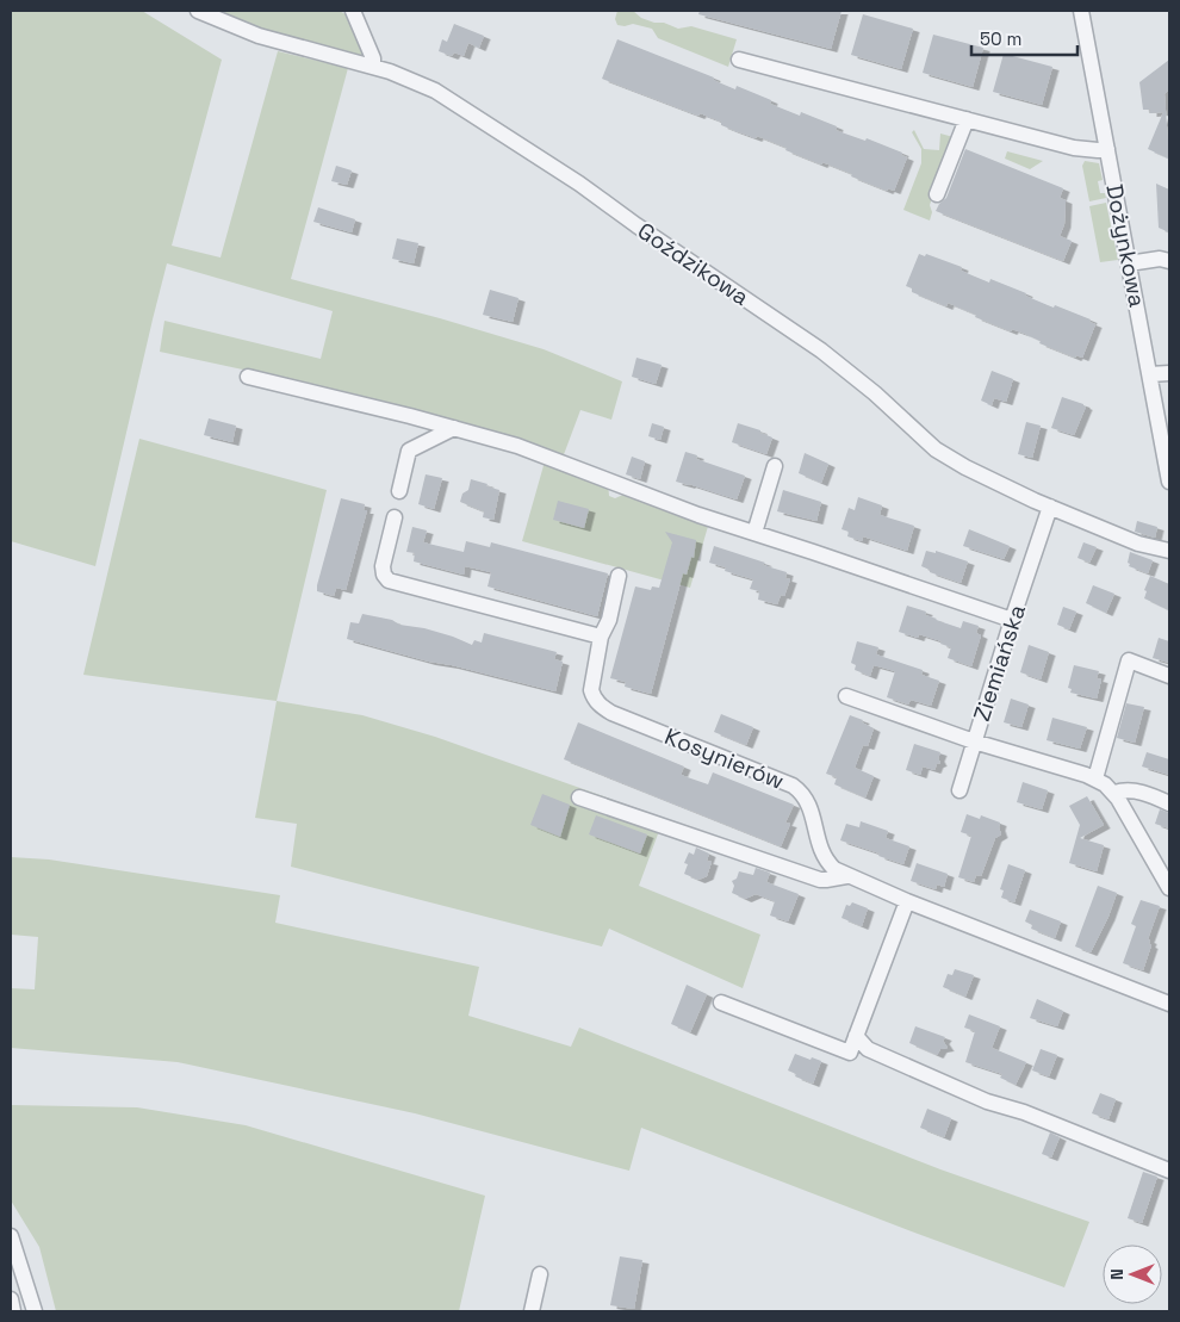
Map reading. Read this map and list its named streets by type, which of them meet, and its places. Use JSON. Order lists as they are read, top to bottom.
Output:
{
  "streets": {
    "street": [
      "Dożynkowa",
      "Goździkowa",
      "Ziemiańska",
      "Kosynierów"
    ]
  },
  "crossings": [
    ["Goździkowa", "Ziemiańska"]
  ],
  "scale_bar": "50 m",
  "north": "left"
}
